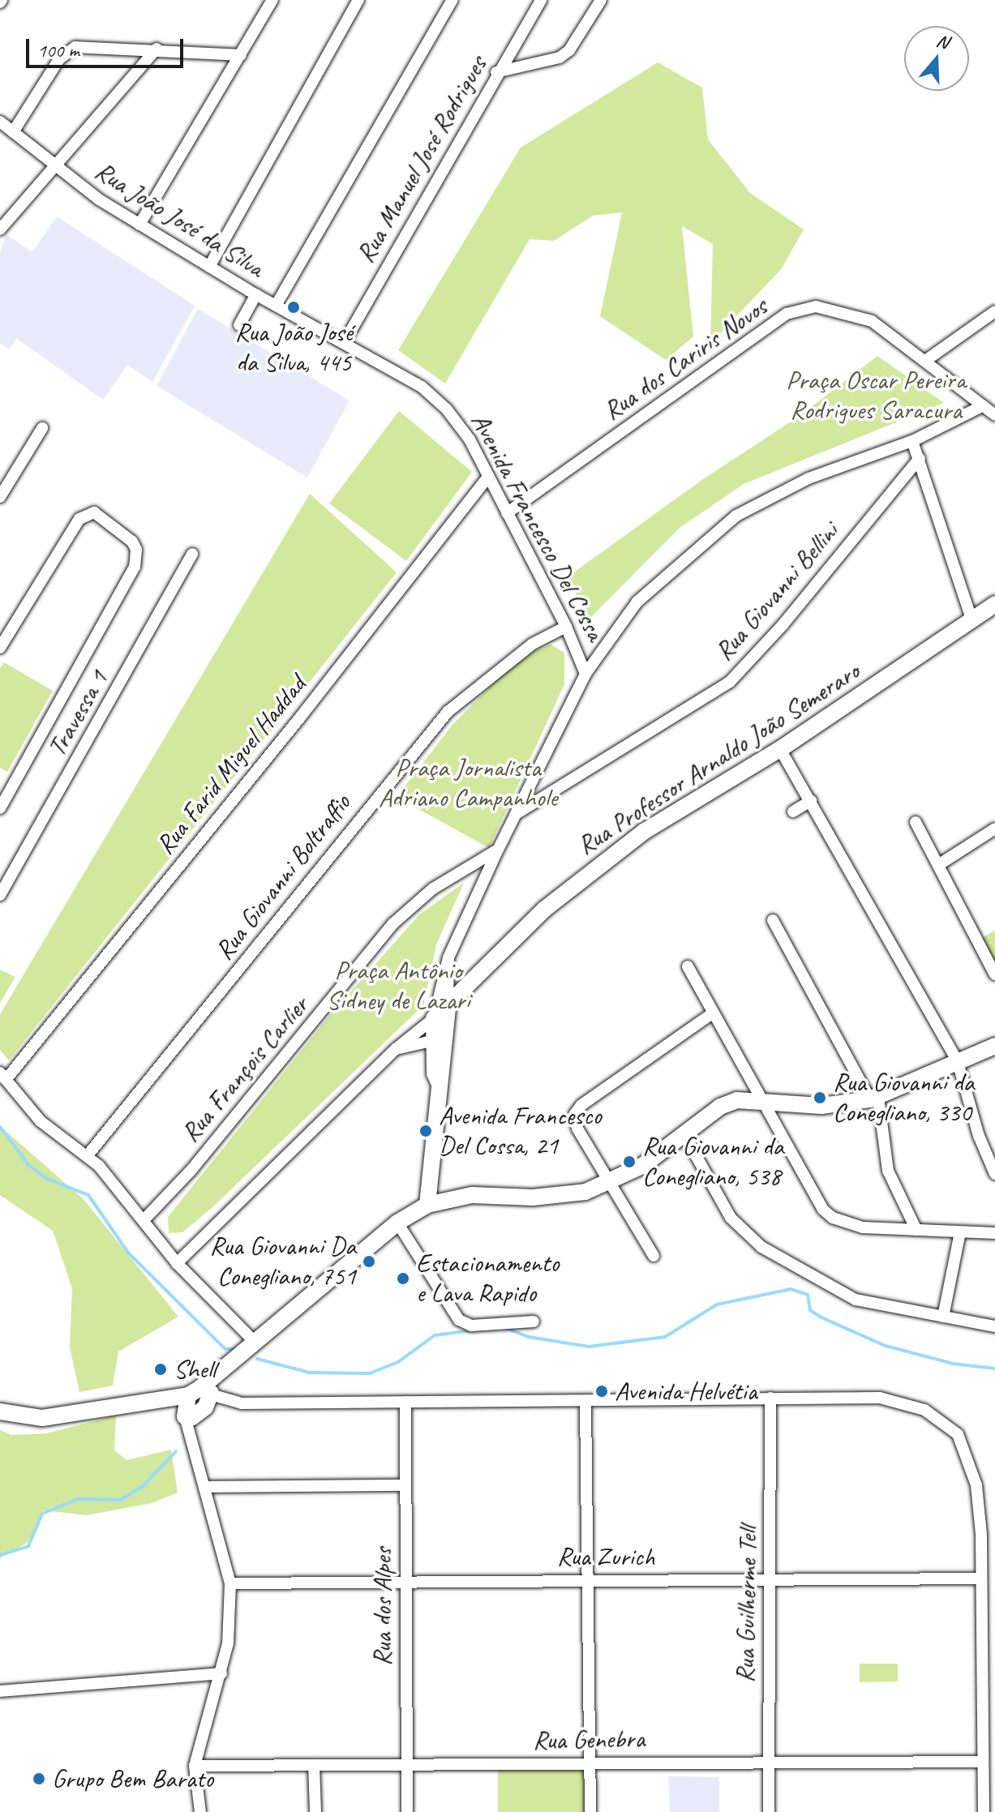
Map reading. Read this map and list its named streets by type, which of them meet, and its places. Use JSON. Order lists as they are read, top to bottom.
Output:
{
  "streets": {
    "main road": ["Rua Professor Arnaldo João Semeraro"],
    "street": [
      "Rua Manuel José Rodrigues",
      "Rua João José da Silva",
      "Rua dos Cariris Novos",
      "Avenida Francesco Del Cossa",
      "Rua Giovanni Bellini",
      "Travessa 1",
      "Rua Farid Miguel Haddad",
      "Rua Giovanni Boltraffio",
      "Rua François Carlier",
      "Rua Zurich",
      "Rua Guilherme Tell",
      "Rua dos Alpes",
      "Rua Genebra"
    ]
  },
  "crossings": [
    ["Rua Manuel José Rodrigues", "Rua João José da Silva"],
    ["Rua Manuel José Rodrigues", "Avenida Francesco Del Cossa"],
    ["Rua João José da Silva", "Avenida Francesco Del Cossa"],
    ["Rua dos Cariris Novos", "Avenida Francesco Del Cossa"],
    ["Avenida Francesco Del Cossa", "Rua Farid Miguel Haddad"],
    ["Avenida Francesco Del Cossa", "Rua Giovanni Boltraffio"],
    ["Rua Zurich", "Rua Guilherme Tell"],
    ["Rua Zurich", "Rua dos Alpes"],
    ["Rua Guilherme Tell", "Rua Genebra"],
    ["Rua dos Alpes", "Rua Genebra"]
  ],
  "parks": ["Praça Oscar Pereira Rodrigues Saracura", "Praça Jornalista Adriano Campanhole", "Praça Antônio Sidney de Lazari"],
  "places": [
    "Rua João José da Silva, 445",
    "Rua Giovanni da Conegliano, 330",
    "Avenida Francesco Del Cossa, 21",
    "Rua Giovanni da Conegliano, 538",
    "Rua Giovanni Da Conegliano, 751",
    "Estacionamento e Lava Rapido",
    "Shell",
    "Avenida Helvétia",
    "Grupo Bem Barato"
  ],
  "scale_bar": "100 m",
  "north": "top"
}
